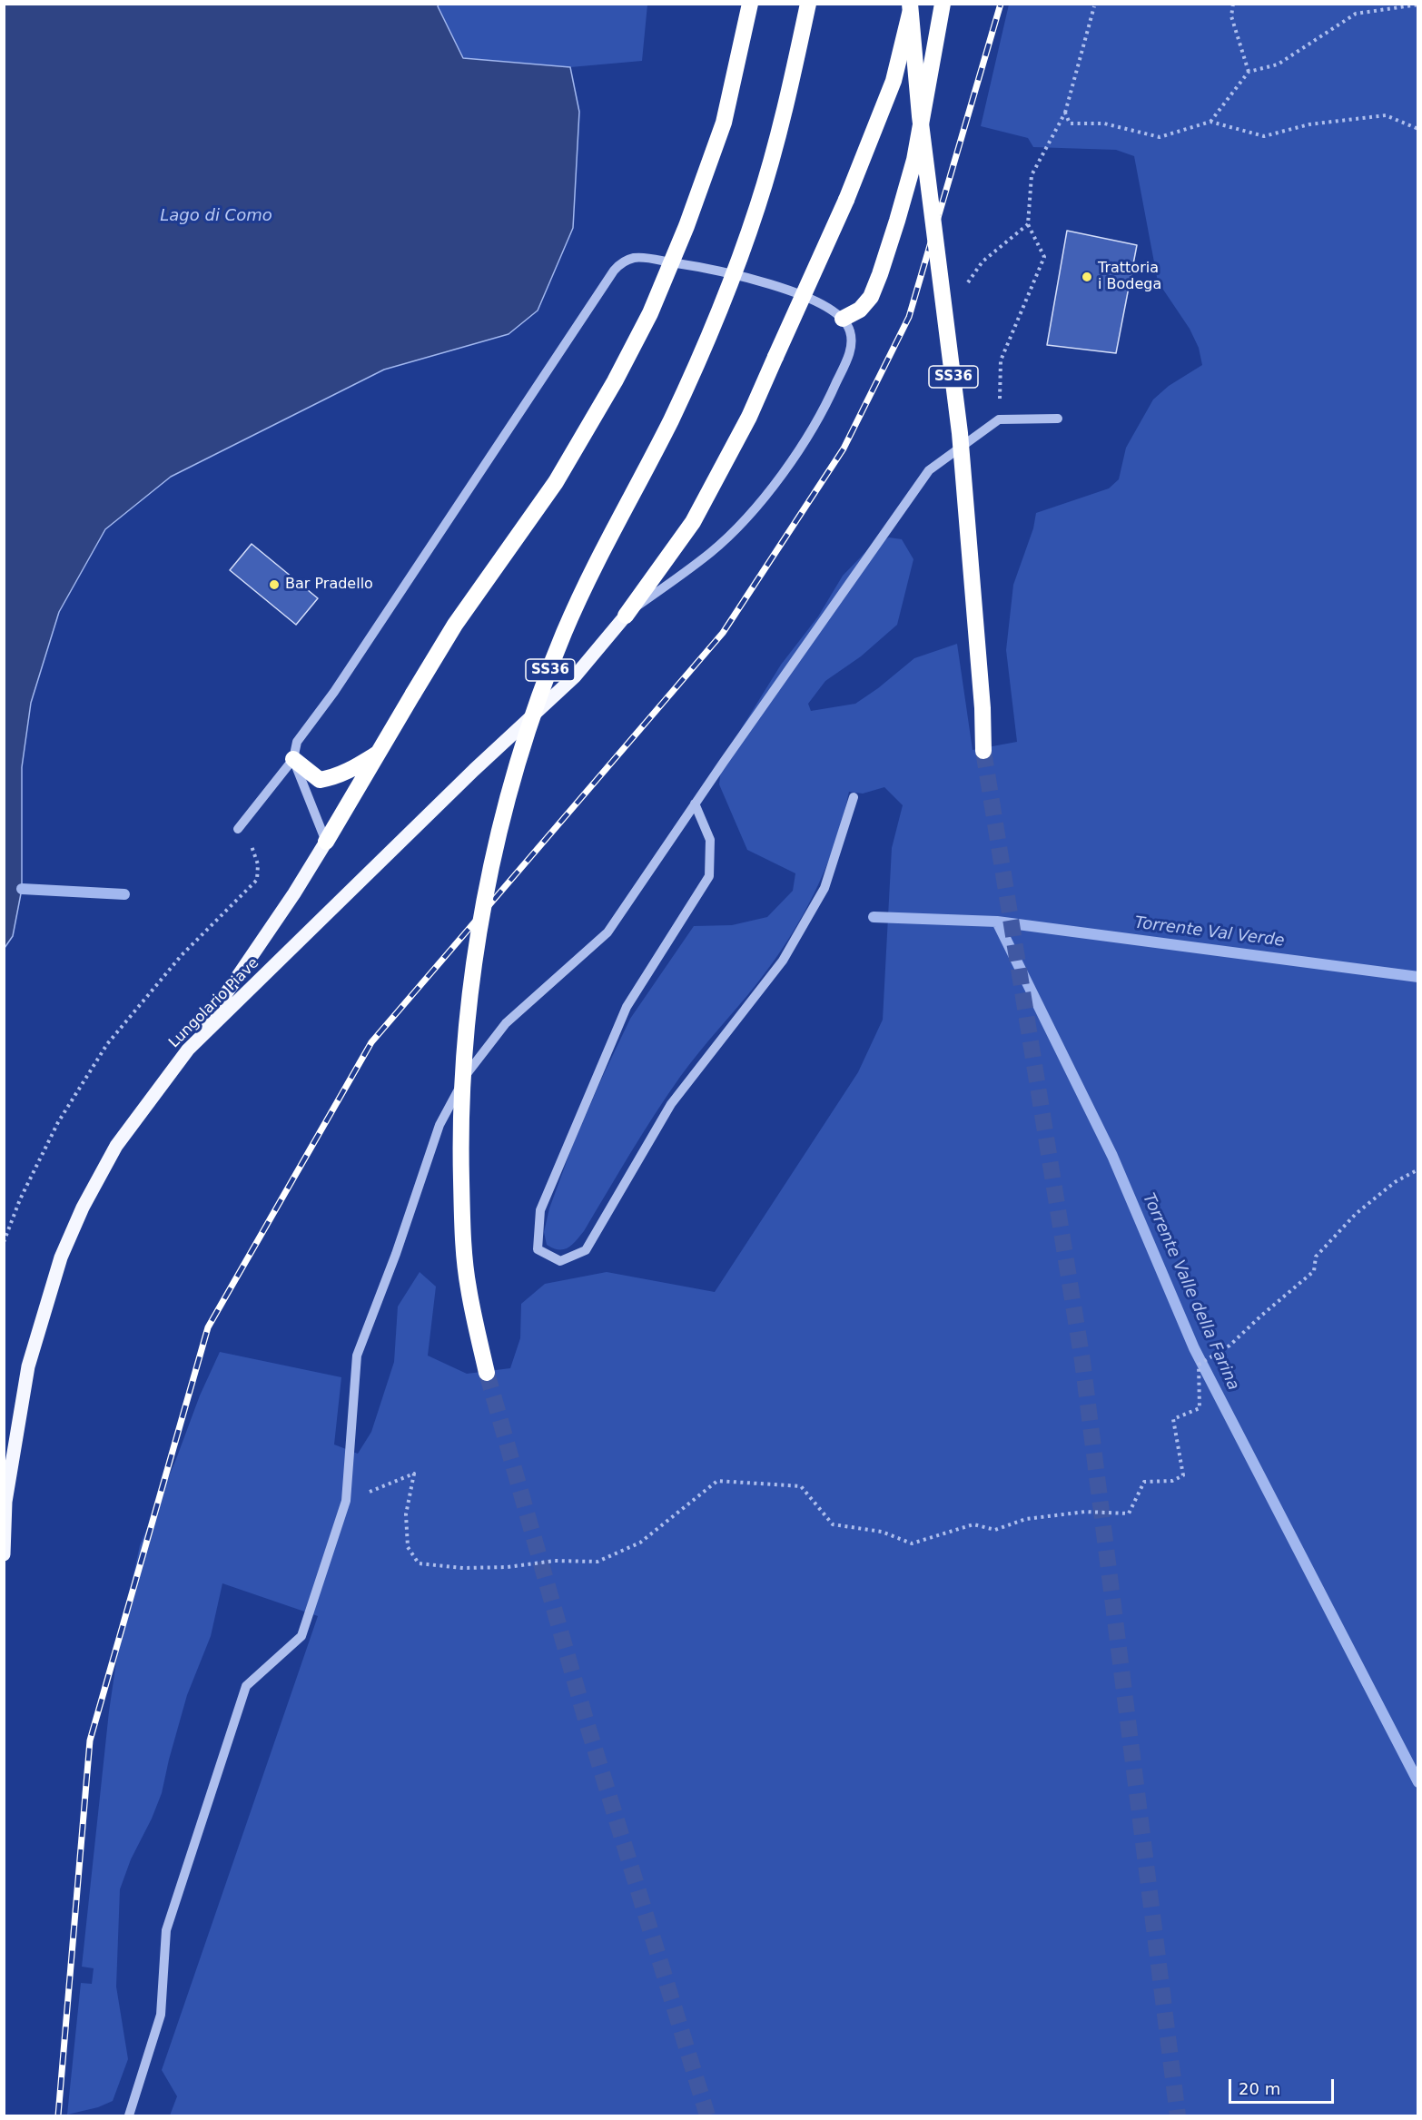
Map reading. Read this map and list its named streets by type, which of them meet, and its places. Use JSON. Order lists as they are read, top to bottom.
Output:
{
  "streets": {
    "highway": ["SS36"],
    "main road": ["Lungolario Piave"]
  },
  "water": ["Lago di Como", "Torrente Val Verde", "Torrente Valle della Farina"],
  "places": ["Trattoria i Bodega", "Bar Pradello"],
  "scale_bar": "20 m"
}
